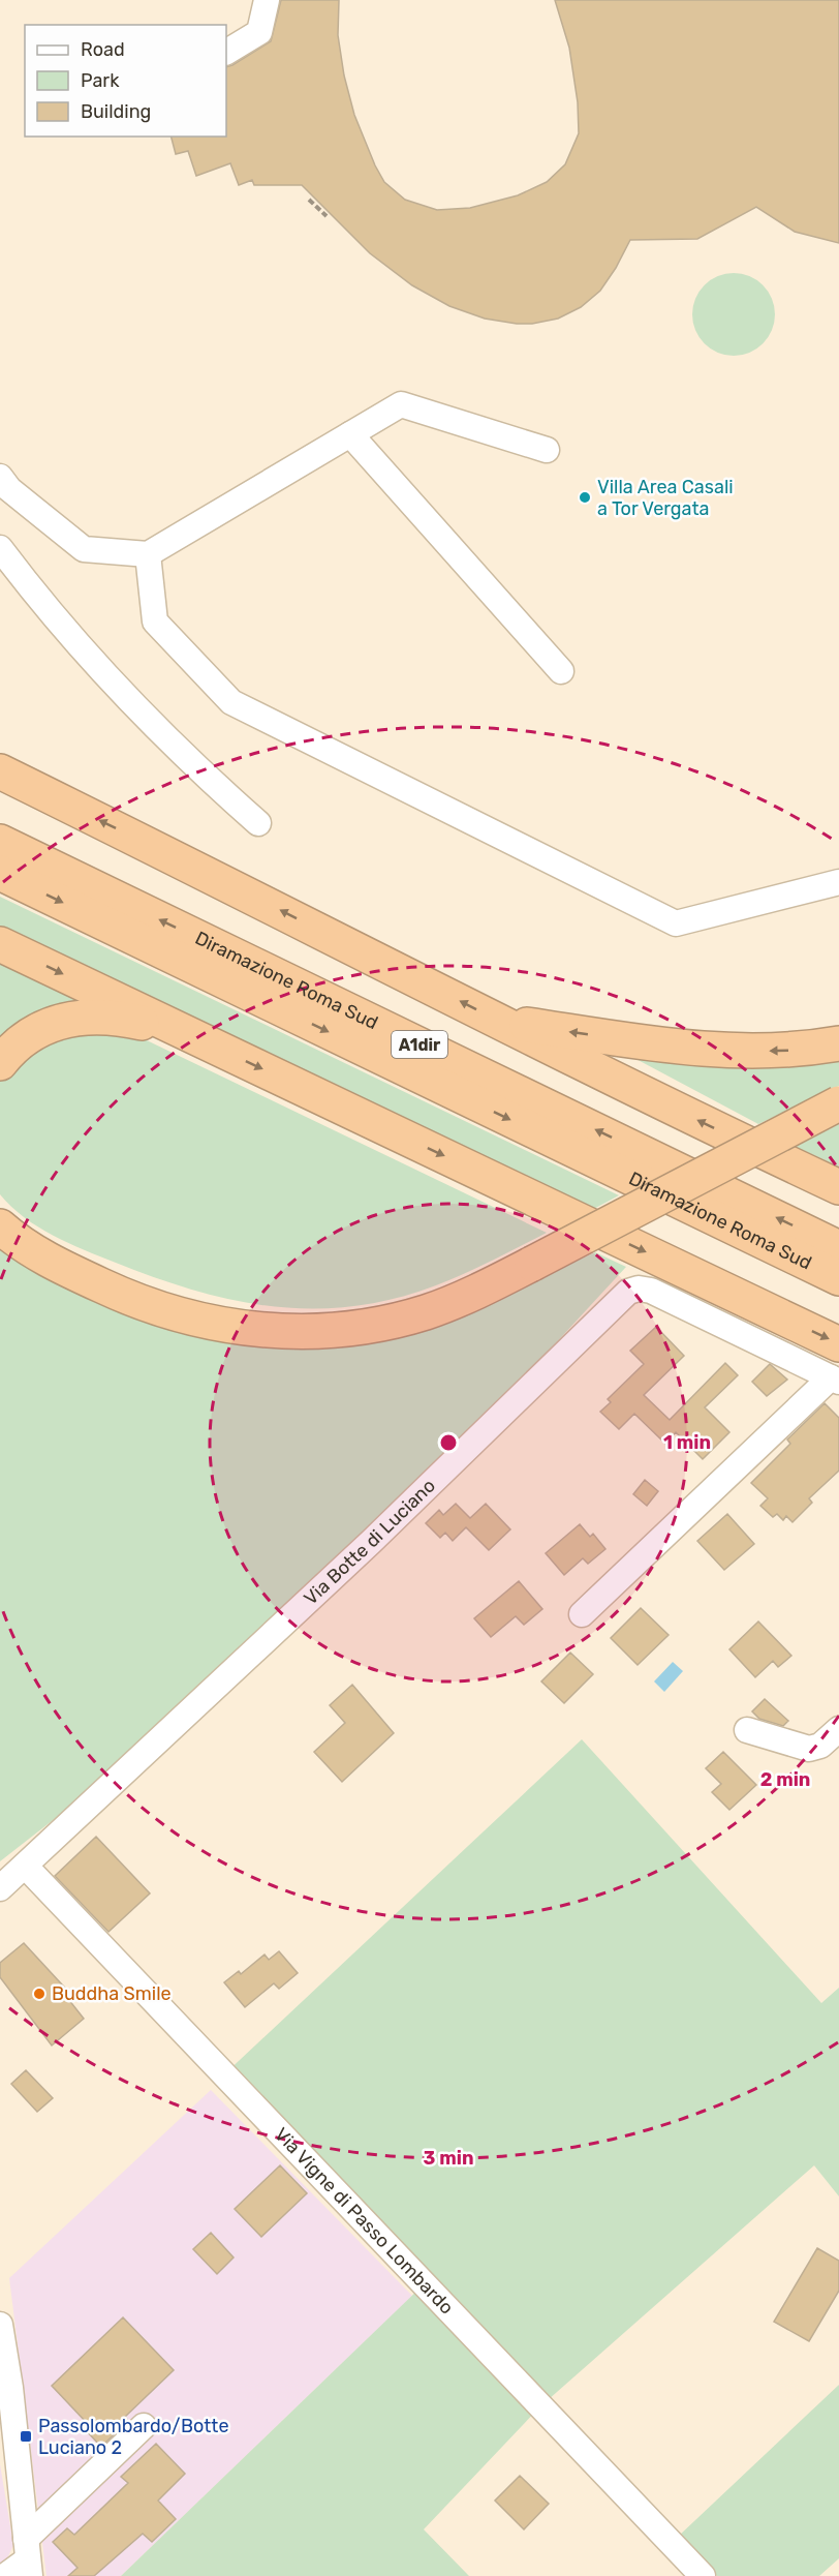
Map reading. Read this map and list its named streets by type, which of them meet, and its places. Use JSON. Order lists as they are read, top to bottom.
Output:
{
  "streets": {
    "highway": ["Diramazione Roma Sud", "A1dir"],
    "street": ["Via Botte di Luciano", "Via Vigne di Passo Lombardo"]
  },
  "crossings": [
    ["Via Botte di Luciano", "Via Vigne di Passo Lombardo"]
  ],
  "places": {
    "other": ["Villa Area Casali a Tor Vergata", "Buddha Smile"],
    "transit": ["Passolombardo/Botte Luciano 2"]
  },
  "legend": ["Road", "Park", "Building"],
  "rings": ["1 min", "2 min", "3 min"]
}
